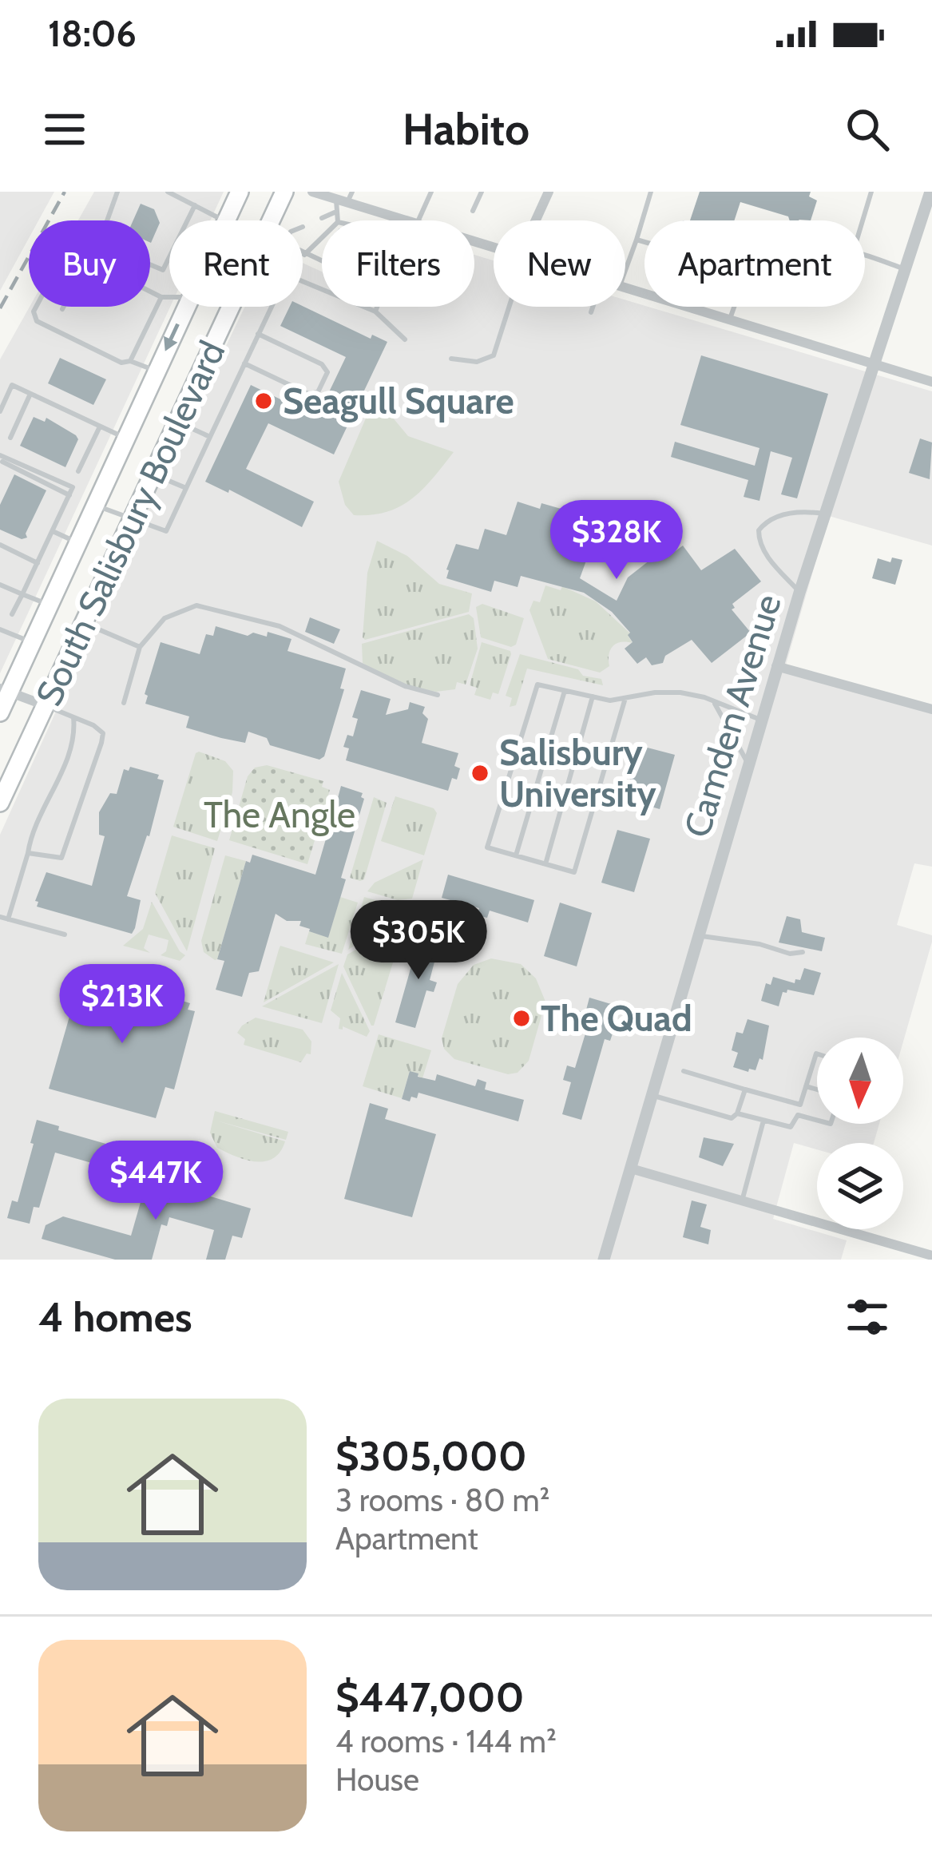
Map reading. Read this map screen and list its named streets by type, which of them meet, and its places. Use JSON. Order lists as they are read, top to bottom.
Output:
{
  "streets": {
    "main road": ["South Salisbury Boulevard"],
    "street": ["Camden Avenue"]
  },
  "parks": ["The Angle"],
  "places": ["Seagull Square", "Salisbury University", "The Quad"],
  "north": "bottom",
  "page": {
    "status": "18:06",
    "header": "Habito",
    "chip": [
      "Buy",
      "Rent",
      "Filters",
      "New",
      "Apartment"
    ],
    "price": [
      "$328K",
      "$305K",
      "$213K",
      "$447K"
    ],
    "heading": "4 homes",
    "list": [
      {
        "name": "$305,000",
        "note": "3 rooms · 80 m² · Apartment"
      },
      {
        "name": "$447,000",
        "note": "4 rooms · 144 m² · House"
      }
    ]
  }
}
